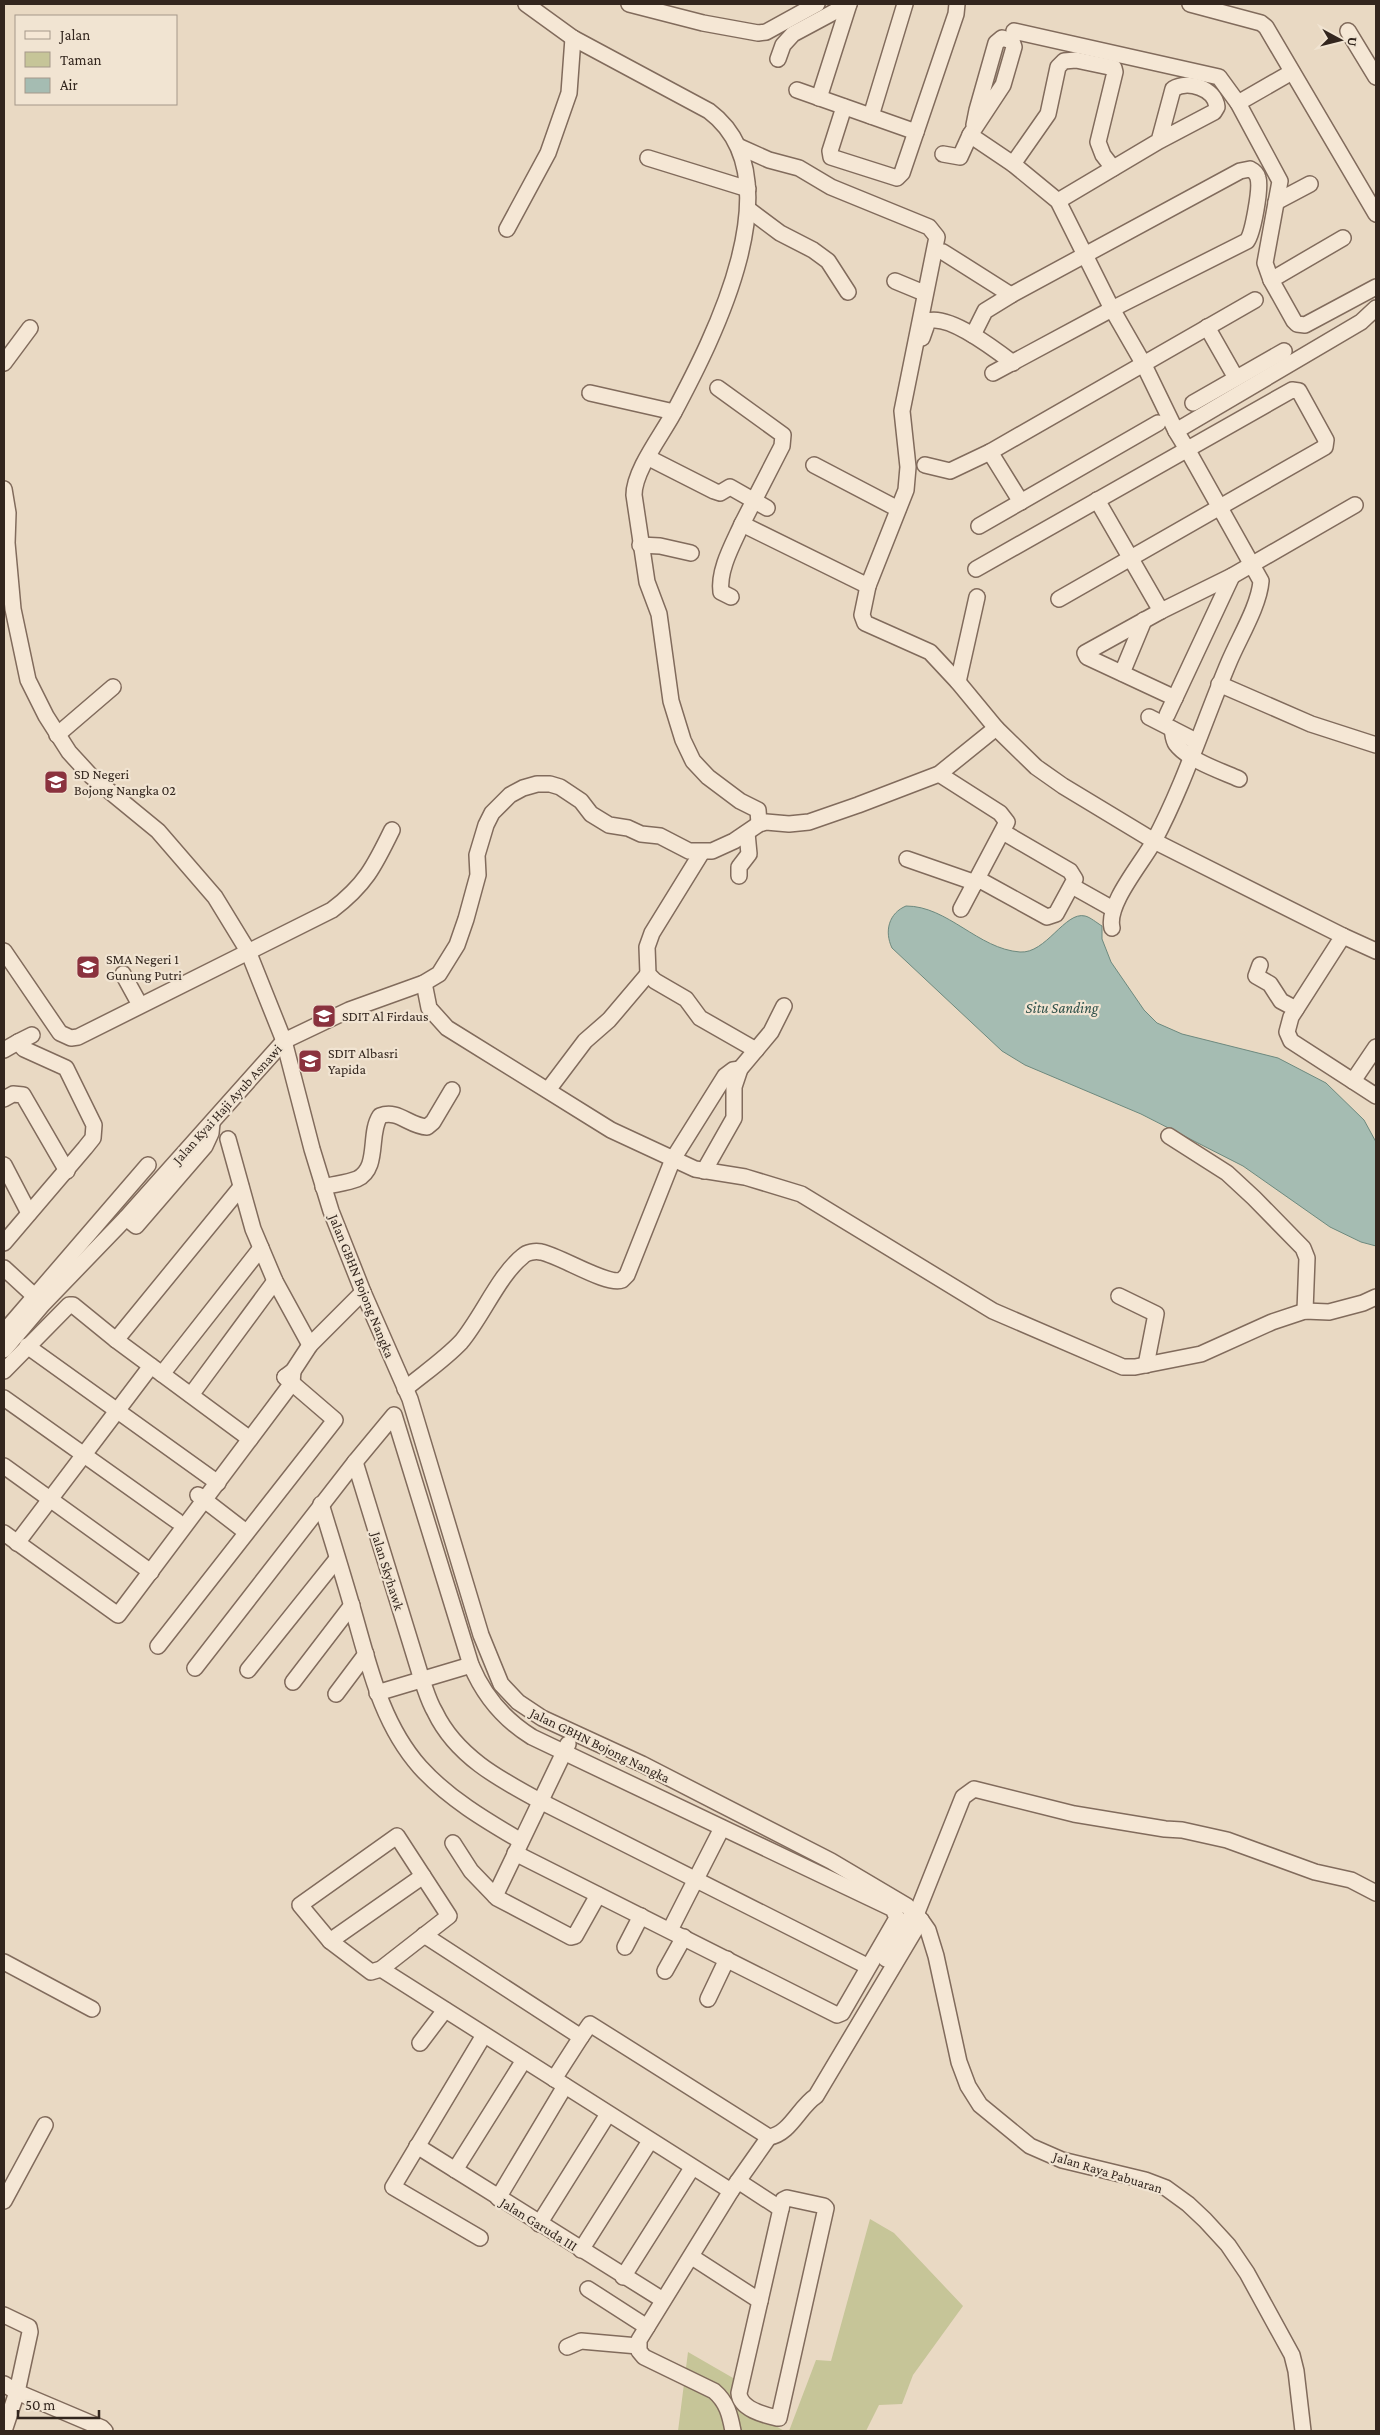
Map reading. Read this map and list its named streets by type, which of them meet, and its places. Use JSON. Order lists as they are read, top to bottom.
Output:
{
  "streets": {
    "street": [
      "Jalan Kyai Haji Ayub Asnawi",
      "Jalan GBHN Bojong Nangka",
      "Jalan Skyhawk",
      "Jalan Raya Pabuaran",
      "Jalan Garuda III"
    ]
  },
  "crossings": [
    ["Jalan Kyai Haji Ayub Asnawi", "Jalan GBHN Bojong Nangka"],
    ["Jalan GBHN Bojong Nangka", "Jalan Raya Pabuaran"]
  ],
  "water": ["Situ Sanding"],
  "places": {
    "school or university": [
      "SD Negeri Bojong Nangka 02",
      "SMA Negeri 1 Gunung Putri",
      "SDIT Al Firdaus",
      "SDIT Albasri Yapida"
    ]
  },
  "legend": ["Jalan", "Taman", "Air"],
  "scale_bar": "50 m",
  "north": "right"
}
